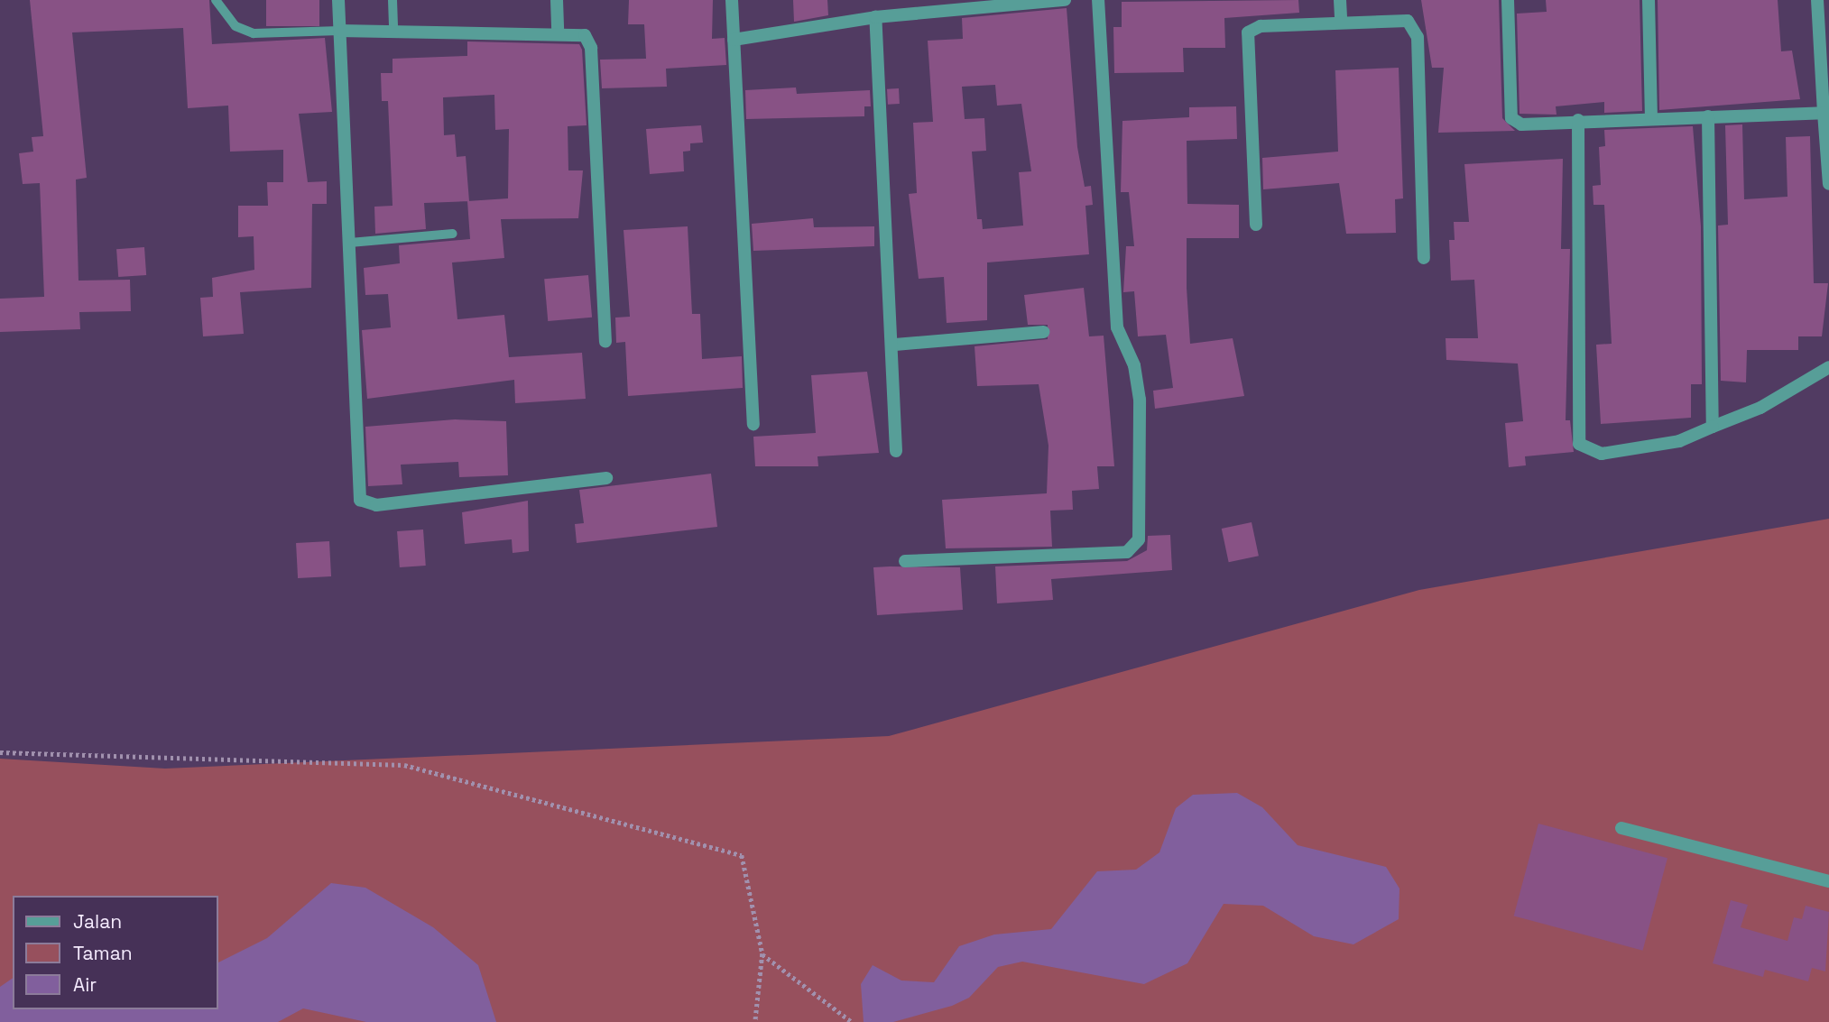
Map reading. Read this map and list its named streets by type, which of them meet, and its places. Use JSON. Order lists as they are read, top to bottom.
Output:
{
  "legend": ["Jalan", "Taman", "Air"]
}
